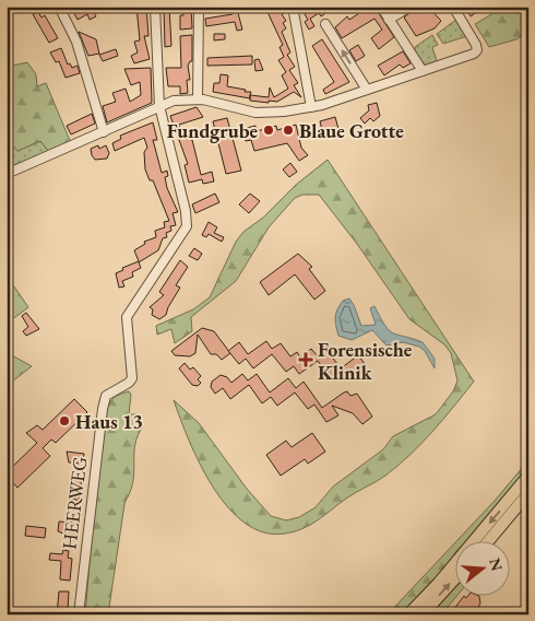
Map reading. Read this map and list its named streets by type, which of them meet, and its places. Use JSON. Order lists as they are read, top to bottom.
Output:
{
  "streets": {
    "street": ["HEERWEG"]
  },
  "places": {
    "other": ["Fundgrube", "Blaue Grotte", "Haus 13"],
    "health": ["Forensische Klinik"]
  },
  "north": "right"
}
